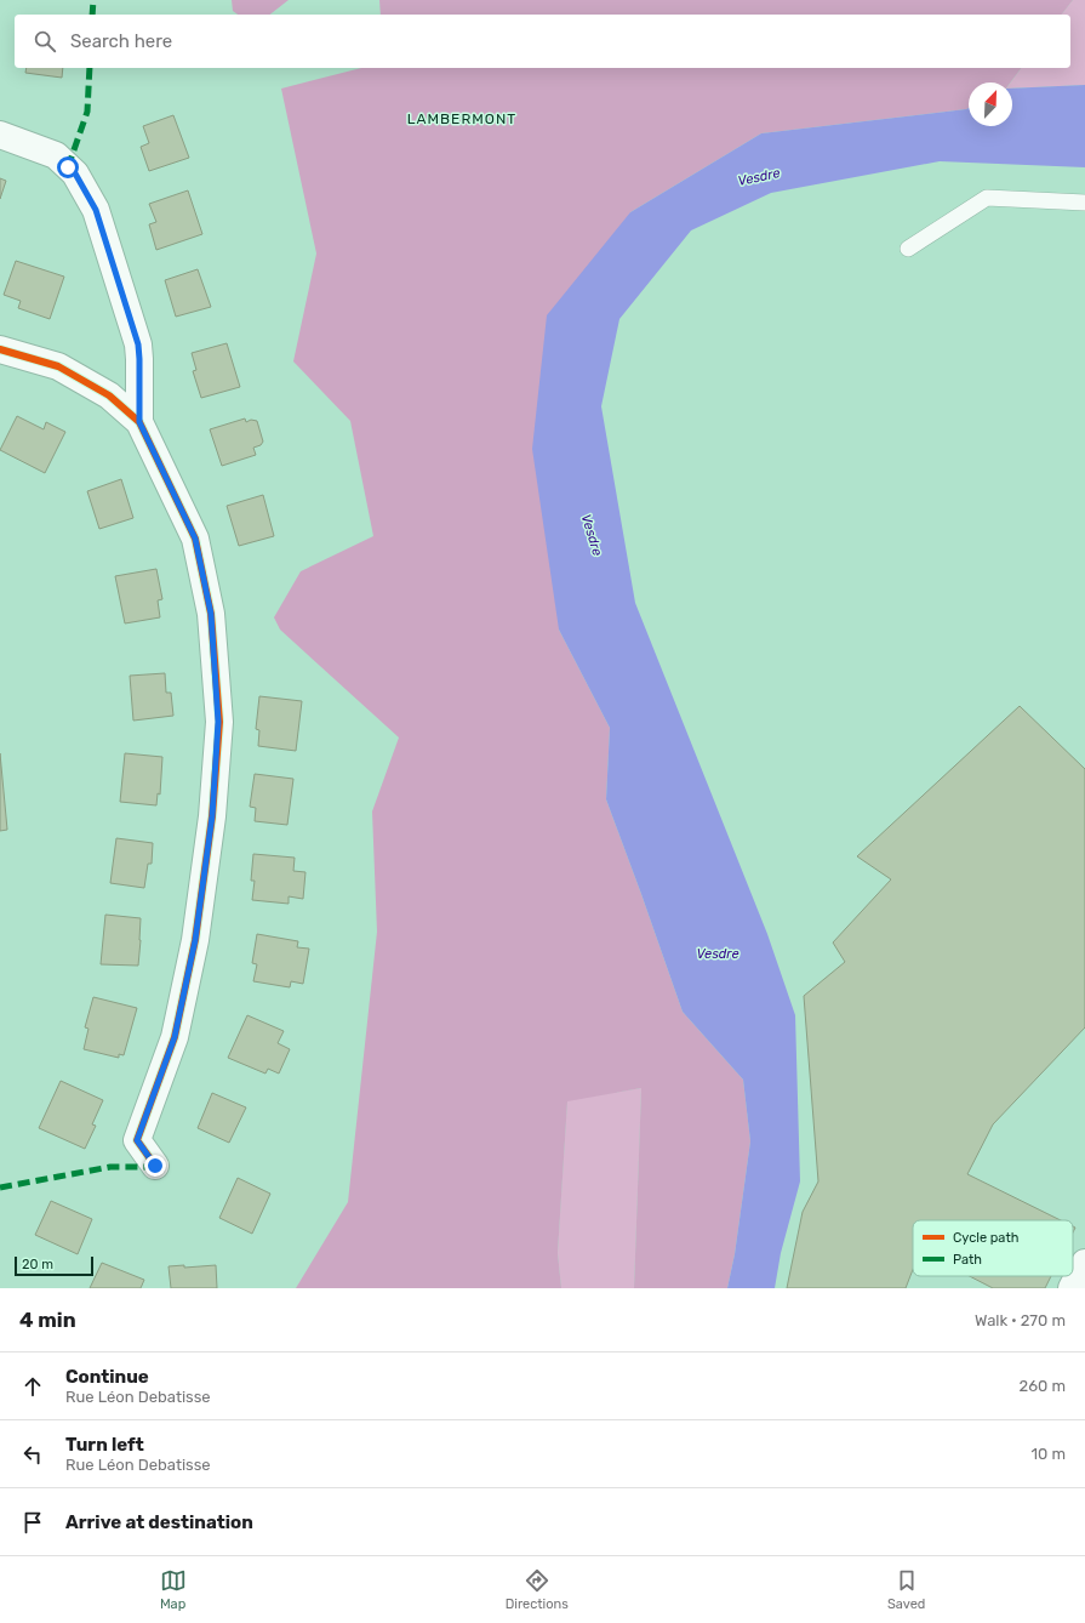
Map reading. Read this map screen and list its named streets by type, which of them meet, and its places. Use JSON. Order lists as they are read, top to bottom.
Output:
{
  "districts": ["LAMBERMONT"],
  "water": ["Vesdre"],
  "legend": ["Cycle path", "Path"],
  "scale_bar": "20 m",
  "north": "top right",
  "page": {
    "search": "Search here",
    "scale": "20 m",
    "heading": ["4 min", "Walk · 270 m"],
    "list": [
      ["Continue", "Rue Léon Debatisse", "260 m"],
      ["Turn left", "Rue Léon Debatisse", "10 m"],
      "Arrive at destination"
    ],
    "nav": ["Map", "Directions", "Saved"]
  }
}
